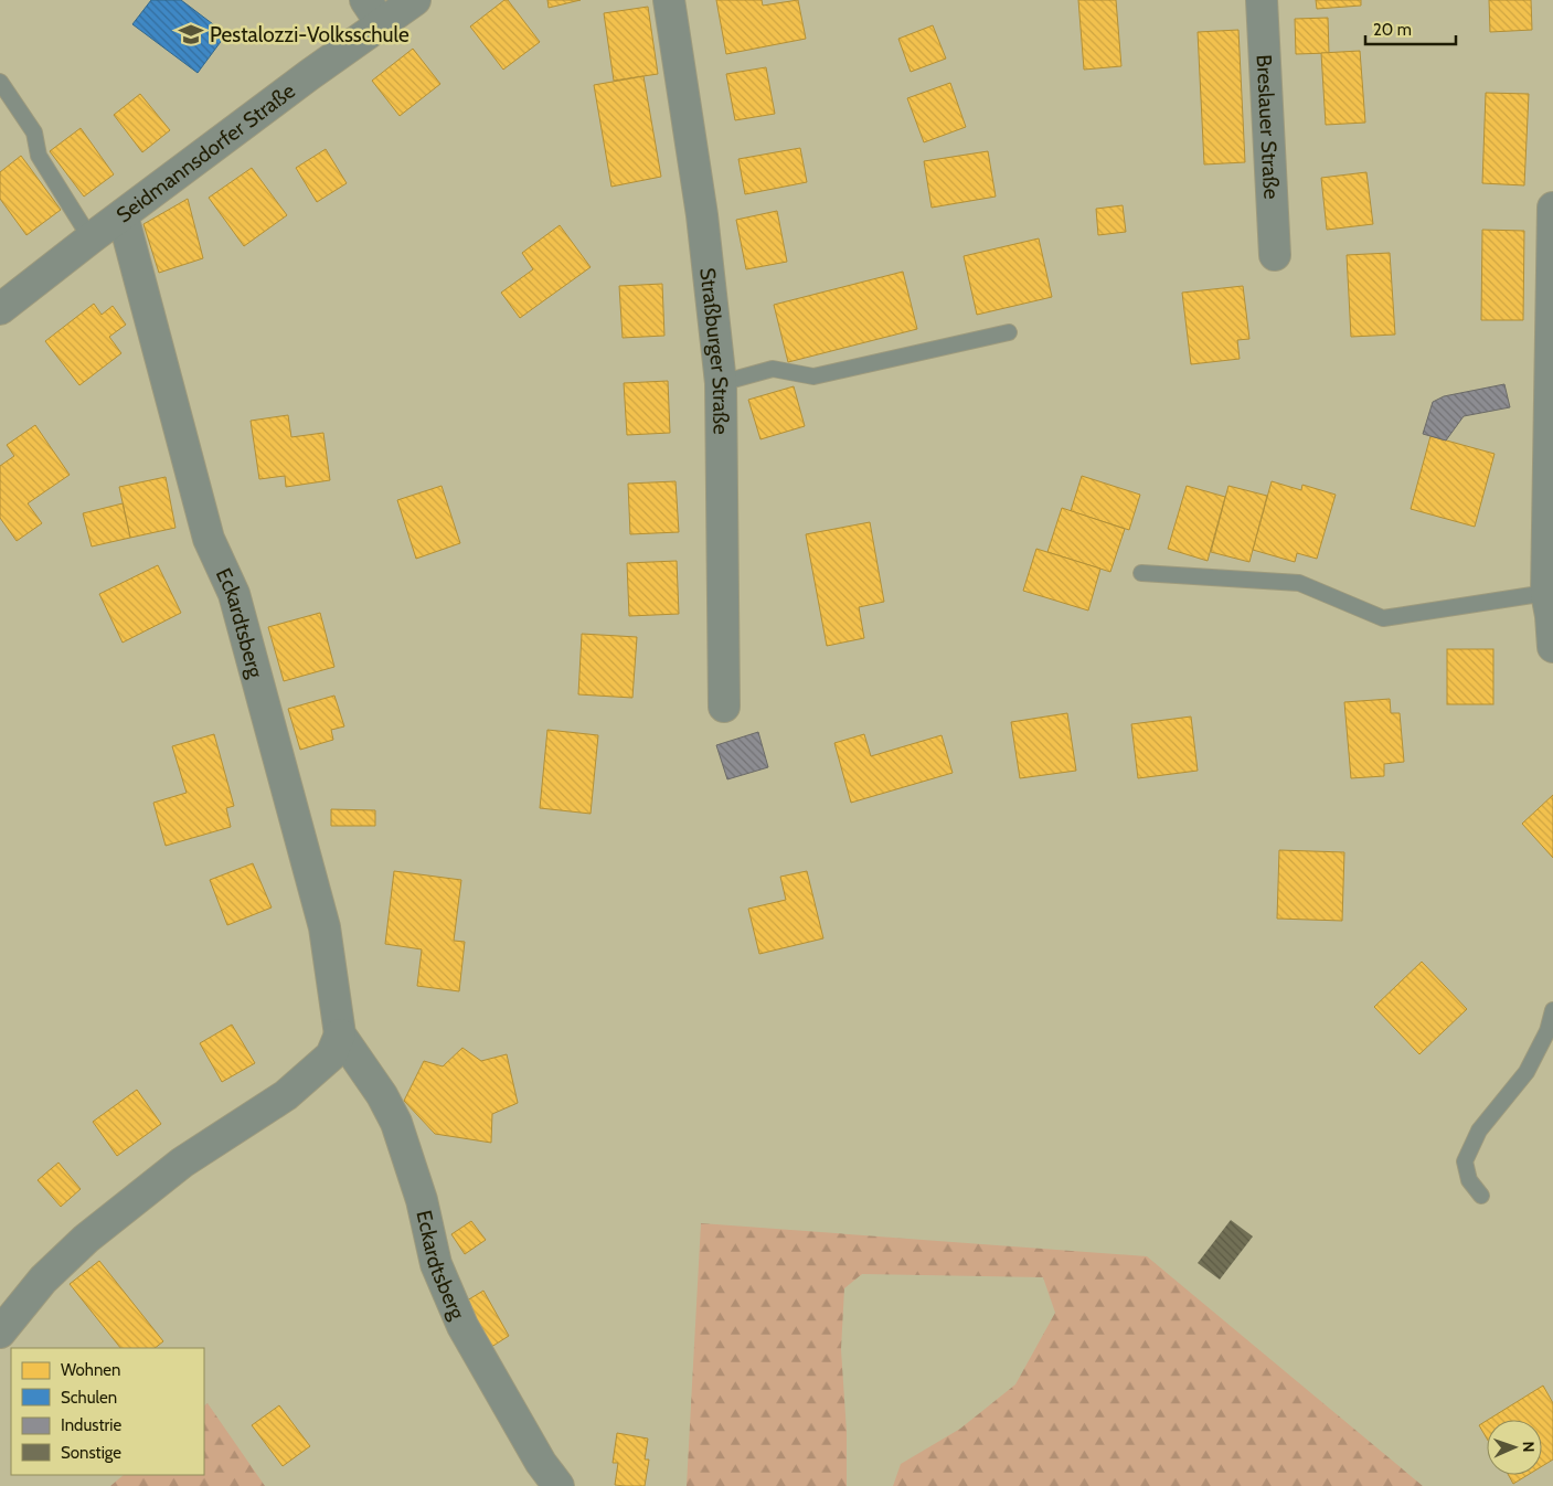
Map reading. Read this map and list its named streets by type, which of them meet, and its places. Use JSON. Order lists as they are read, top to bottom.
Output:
{
  "streets": {
    "street": [
      "Breslauer Straße",
      "Seidmannsdorfer Straße",
      "Straßburger Straße",
      "Eckardtsberg"
    ]
  },
  "crossings": [
    ["Seidmannsdorfer Straße", "Eckardtsberg"]
  ],
  "places": {
    "school or university": ["Pestalozzi-Volksschule"]
  },
  "legend": [
    "Wohnen",
    "Schulen",
    "Industrie",
    "Sonstige"
  ],
  "scale_bar": "20 m",
  "north": "right"
}
